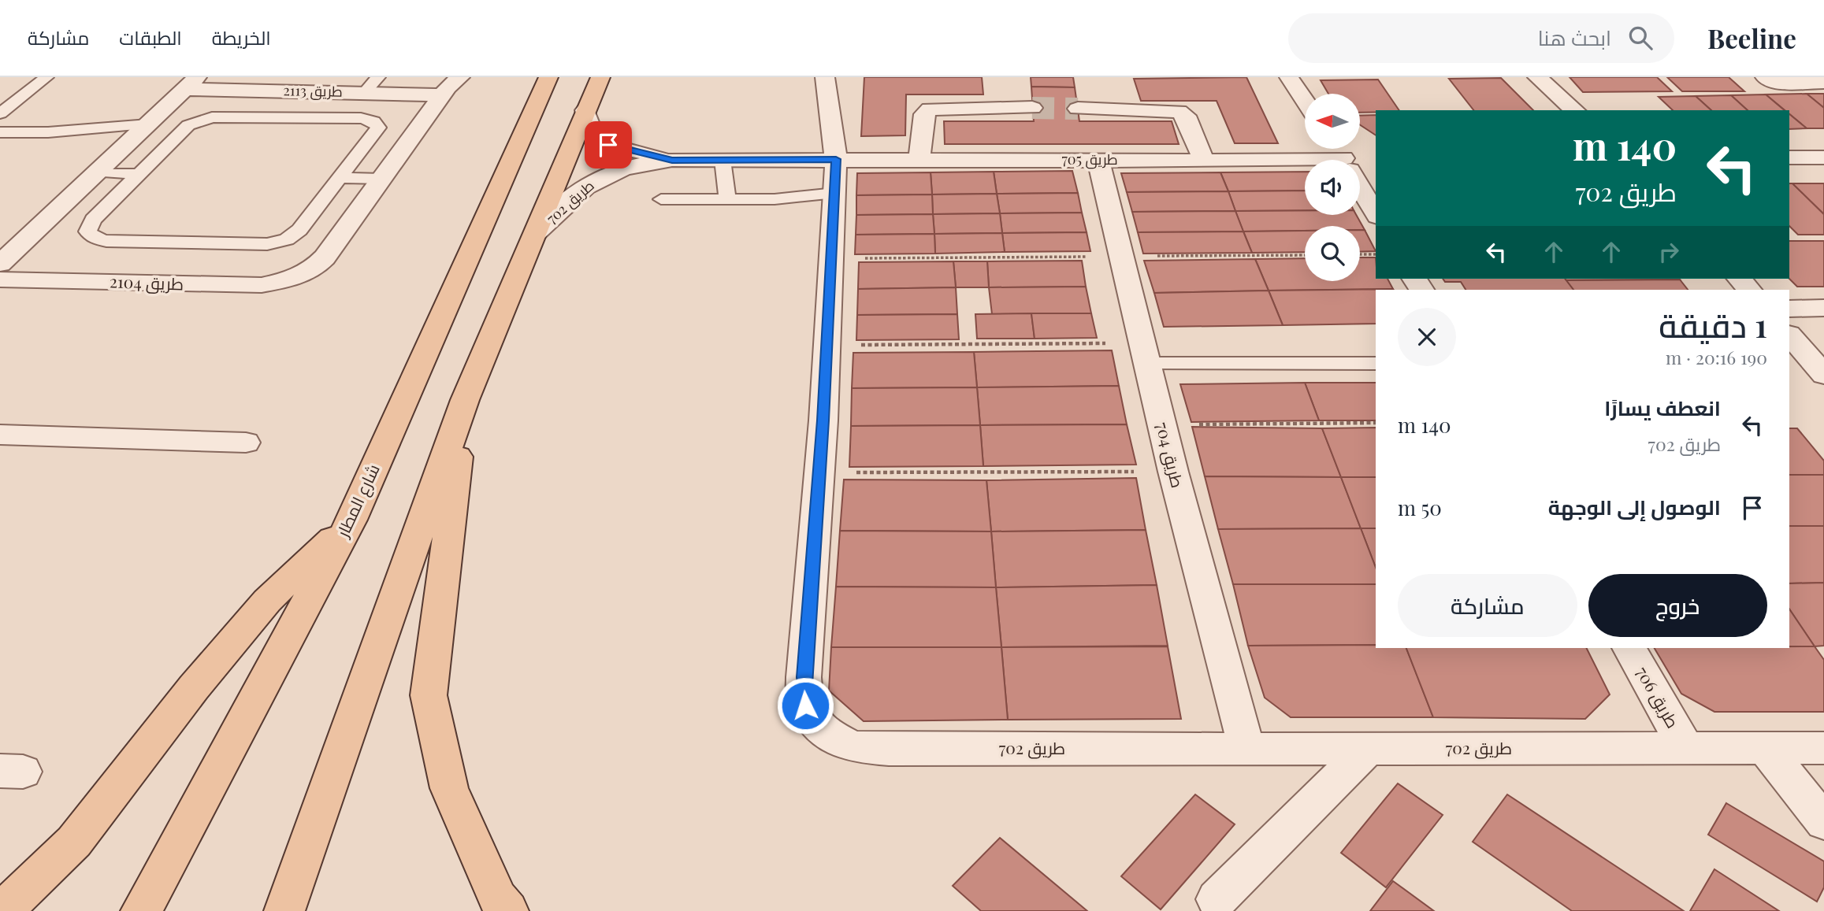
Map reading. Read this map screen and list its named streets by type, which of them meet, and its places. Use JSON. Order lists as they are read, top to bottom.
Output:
{
  "streets": {
    "main road": ["شارع المطار"],
    "street": [
      "طريق 2113",
      "طريق 705",
      "طريق 702",
      "طريق 2104",
      "طريق 704",
      "طريق 706"
    ]
  },
  "crossings": [
    ["طريق 2113", "طريق 2104"],
    ["طريق 705", "طريق 702"],
    ["طريق 705", "طريق 704"],
    ["طريق 702", "طريق 704"],
    ["طريق 702", "طريق 706"]
  ],
  "north": "left",
  "page": {
    "header": "Beeline",
    "search": "ابحث هنا",
    "nav": ["الخريطة", "الطبقات", "مشاركة"],
    "turn": ["140 m", "طريق 702"],
    "heading": ["1 دقيقة", "190 m · 20:16"],
    "list": [
      {
        "name": "انعطف يسارًا",
        "note": "طريق 702",
        "value": "140 m"
      },
      {
        "name": "الوصول إلى الوجهة",
        "value": "50 m"
      }
    ],
    "buttons": ["خروج", "مشاركة"]
  }
}
